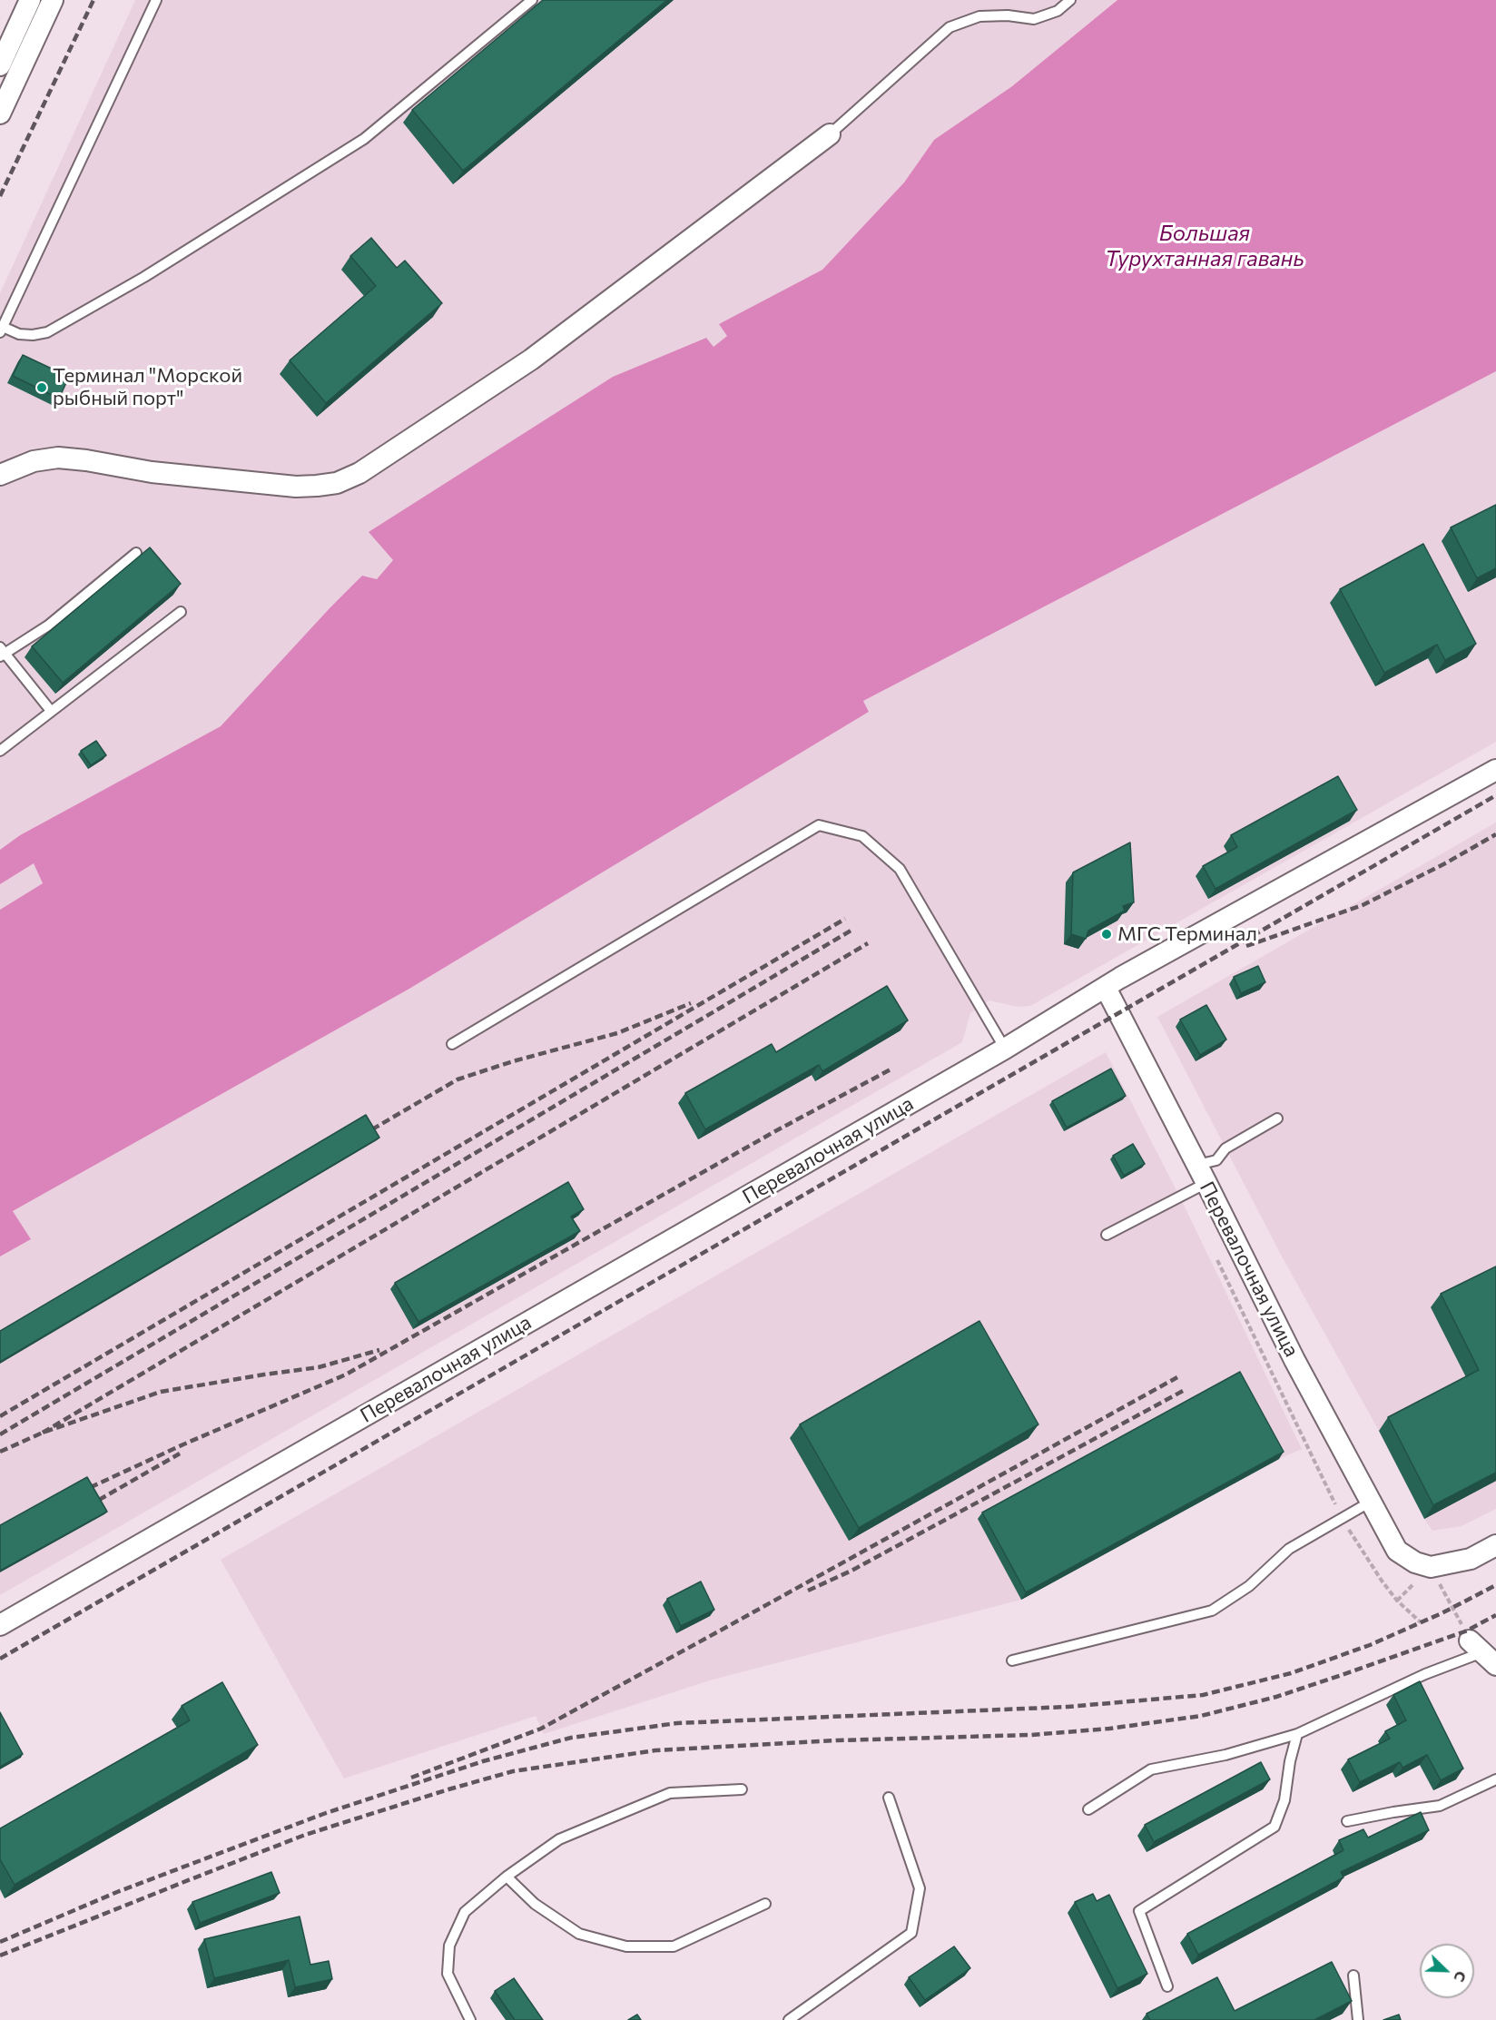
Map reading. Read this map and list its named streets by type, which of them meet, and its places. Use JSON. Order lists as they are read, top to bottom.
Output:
{
  "streets": {
    "street": ["Перевалочная улица"]
  },
  "water": ["Большая Турухтанная гавань"],
  "places": ["Терминал \"Морской рыбный порт\"", "МГС Терминал"],
  "north": "bottom right"
}
